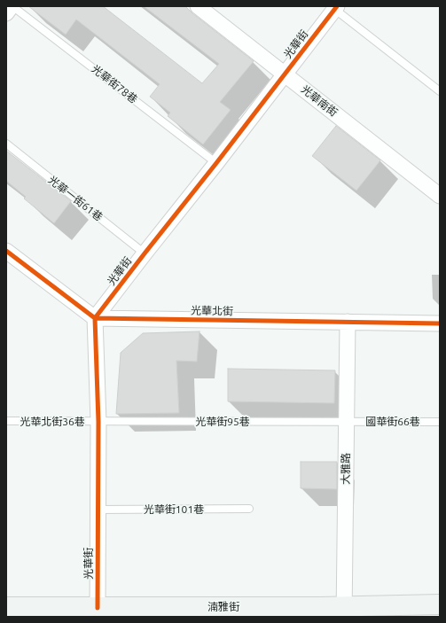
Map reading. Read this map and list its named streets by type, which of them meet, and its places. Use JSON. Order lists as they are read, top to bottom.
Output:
{
  "streets": {
    "street": [
      "光華街",
      "光華南街",
      "光華北街",
      "大雅路",
      "湳雅街"
    ],
    "lane": [
      "光華街78巷",
      "光華一街61巷",
      "光華北街36巷",
      "光華街95巷",
      "國華街66巷",
      "光華街101巷"
    ]
  },
  "crossings": [
    ["光華街", "光華街78巷"],
    ["光華街", "光華南街"],
    ["光華街", "光華一街61巷"],
    ["光華街", "光華北街"],
    ["光華街", "光華北街36巷"],
    ["光華街", "光華街95巷"],
    ["光華街", "光華街101巷"],
    ["光華街", "湳雅街"],
    ["光華北街", "大雅路"],
    ["光華北街36巷", "光華街95巷"],
    ["光華街95巷", "國華街66巷"],
    ["光華街95巷", "大雅路"],
    ["國華街66巷", "大雅路"],
    ["大雅路", "湳雅街"]
  ]
}
